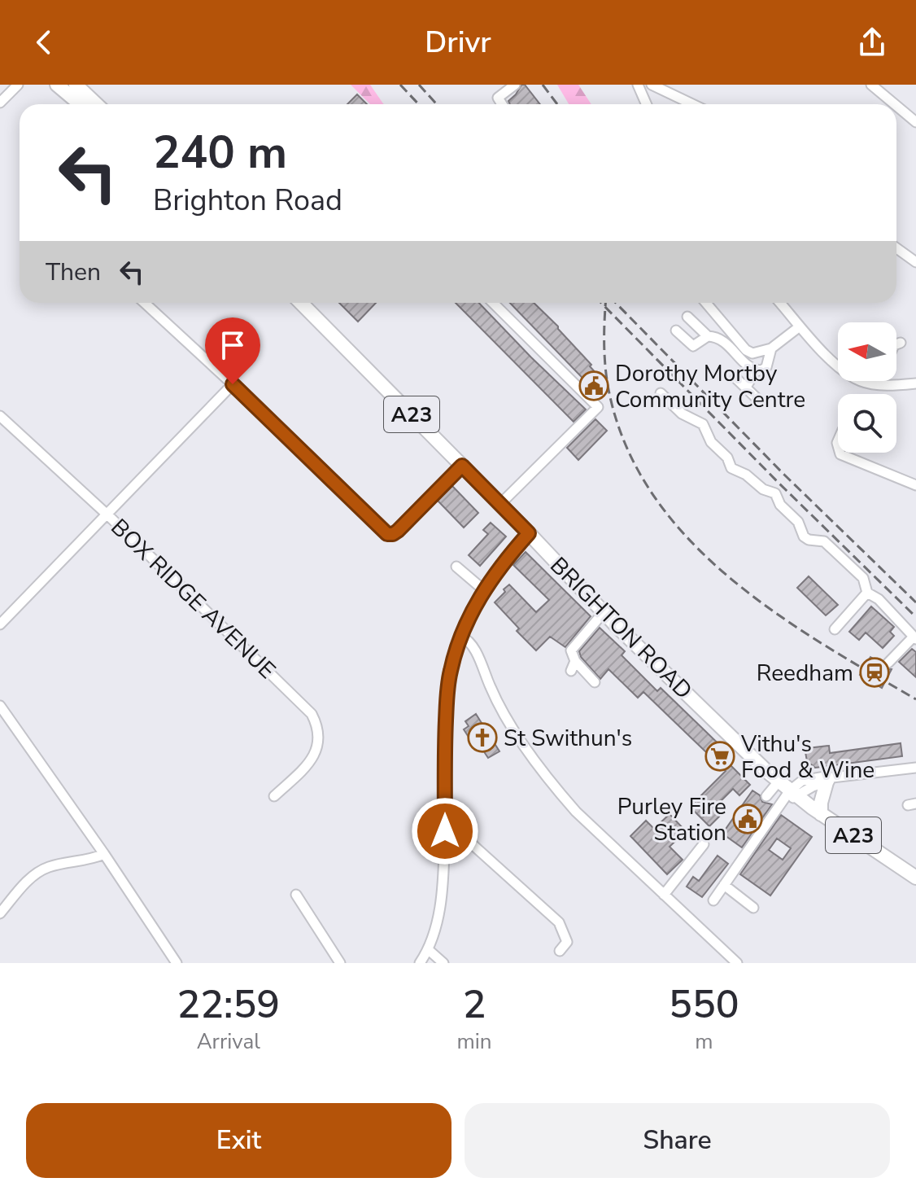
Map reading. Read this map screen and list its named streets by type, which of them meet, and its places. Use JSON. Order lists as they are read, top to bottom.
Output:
{
  "streets": {
    "highway": ["A23", "BRIGHTON ROAD"],
    "street": ["BOX RIDGE AVENUE"]
  },
  "places": {
    "public building": ["Dorothy Mortby Community Centre", "Purley Fire Station"],
    "station": ["Reedham"],
    "church": ["St Swithun's"],
    "supermarket": ["Vithu's Food & Wine"]
  },
  "north": "left",
  "page": {
    "header": "Drivr",
    "turn": ["240 m", "Brighton Road"],
    "then": "Then",
    "eta": [
      "22:59",
      "Arrival",
      "2",
      "min",
      "550",
      "m"
    ],
    "buttons": ["Exit", "Share"]
  }
}
